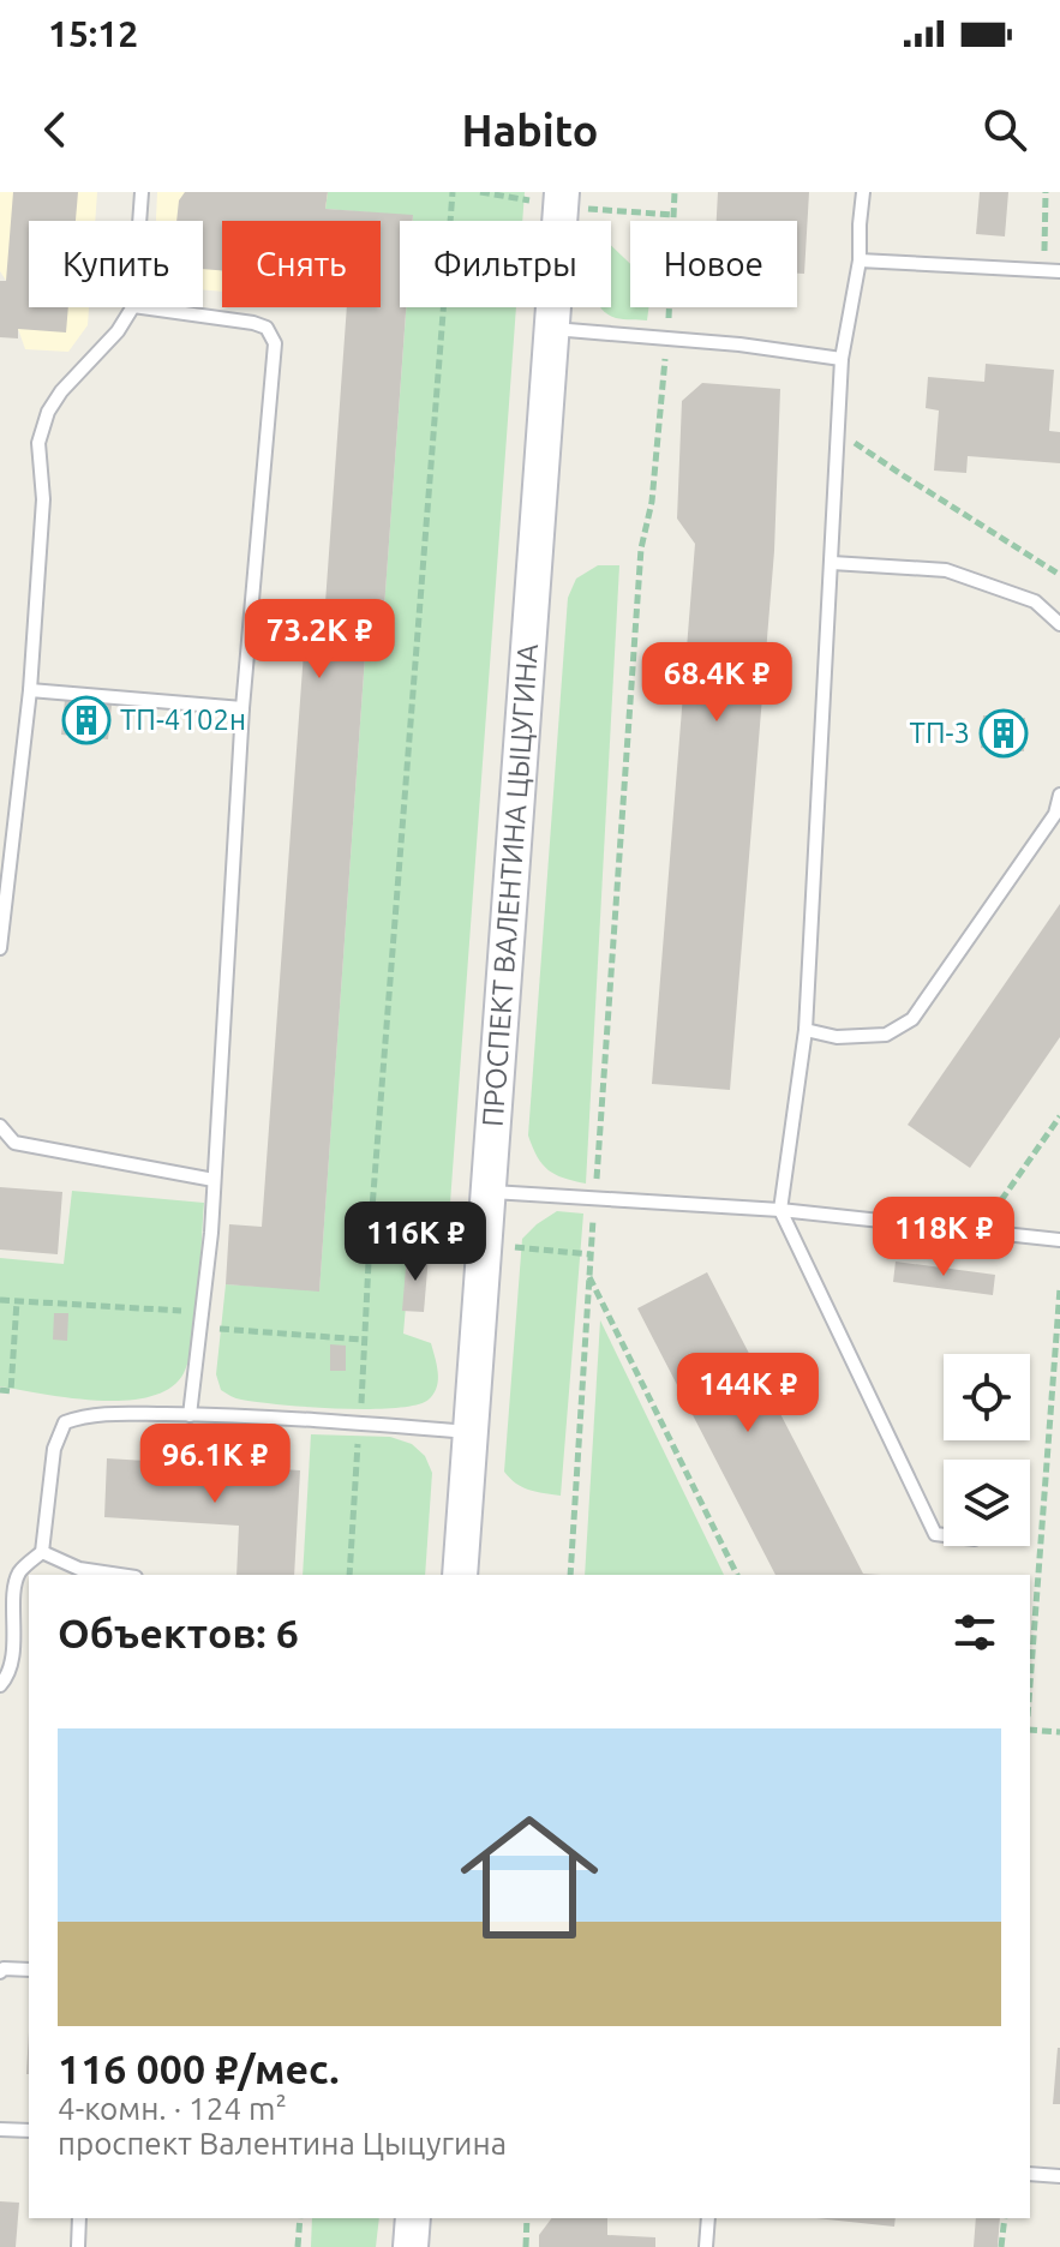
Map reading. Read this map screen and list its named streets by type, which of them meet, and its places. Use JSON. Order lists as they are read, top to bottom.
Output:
{
  "streets": {
    "main road": ["ПРОСПЕКТ ВАЛЕНТИНА ЦЫЦУГИНА"]
  },
  "places": {
    "building": ["ТП-4102н", "ТП-3"]
  },
  "page": {
    "status": "15:12",
    "header": "Habito",
    "chip": [
      "Купить",
      "Снять",
      "Фильтры",
      "Новое"
    ],
    "price": [
      "73.2K ₽",
      "68.4K ₽",
      "118K ₽",
      "116K ₽",
      "144K ₽",
      "96.1K ₽"
    ],
    "heading": "Объектов: 6",
    "list": [
      {
        "name": "116 000 ₽/мес.",
        "note": "4-комн. · 124 m² · проспект Валентина Цыцугина"
      }
    ]
  }
}
